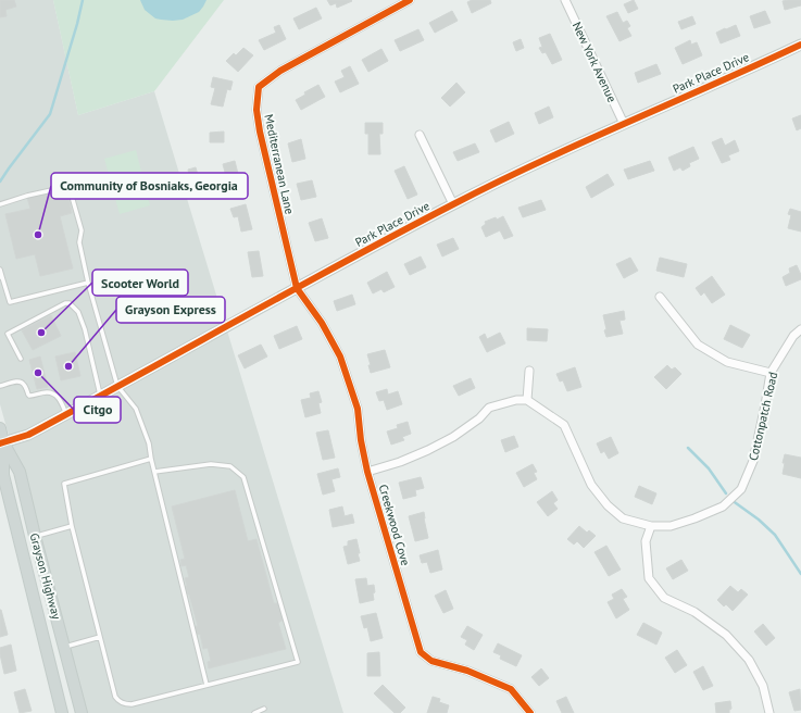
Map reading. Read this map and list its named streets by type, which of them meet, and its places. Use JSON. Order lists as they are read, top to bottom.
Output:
{
  "streets": {
    "main road": ["Grayson Highway"],
    "street": [
      "New York Avenue",
      "Park Place Drive",
      "Mediterranean Lane",
      "Cottonpatch Road",
      "Creekwood Cove"
    ]
  },
  "crossings": [
    ["New York Avenue", "Park Place Drive"],
    ["Park Place Drive", "Mediterranean Lane"],
    ["Park Place Drive", "Creekwood Cove"],
    ["Park Place Drive", "Grayson Highway"],
    ["Mediterranean Lane", "Creekwood Cove"]
  ],
  "places": [
    "Community of Bosniaks, Georgia",
    "Scooter World",
    "Grayson Express",
    "Citgo"
  ]
}
